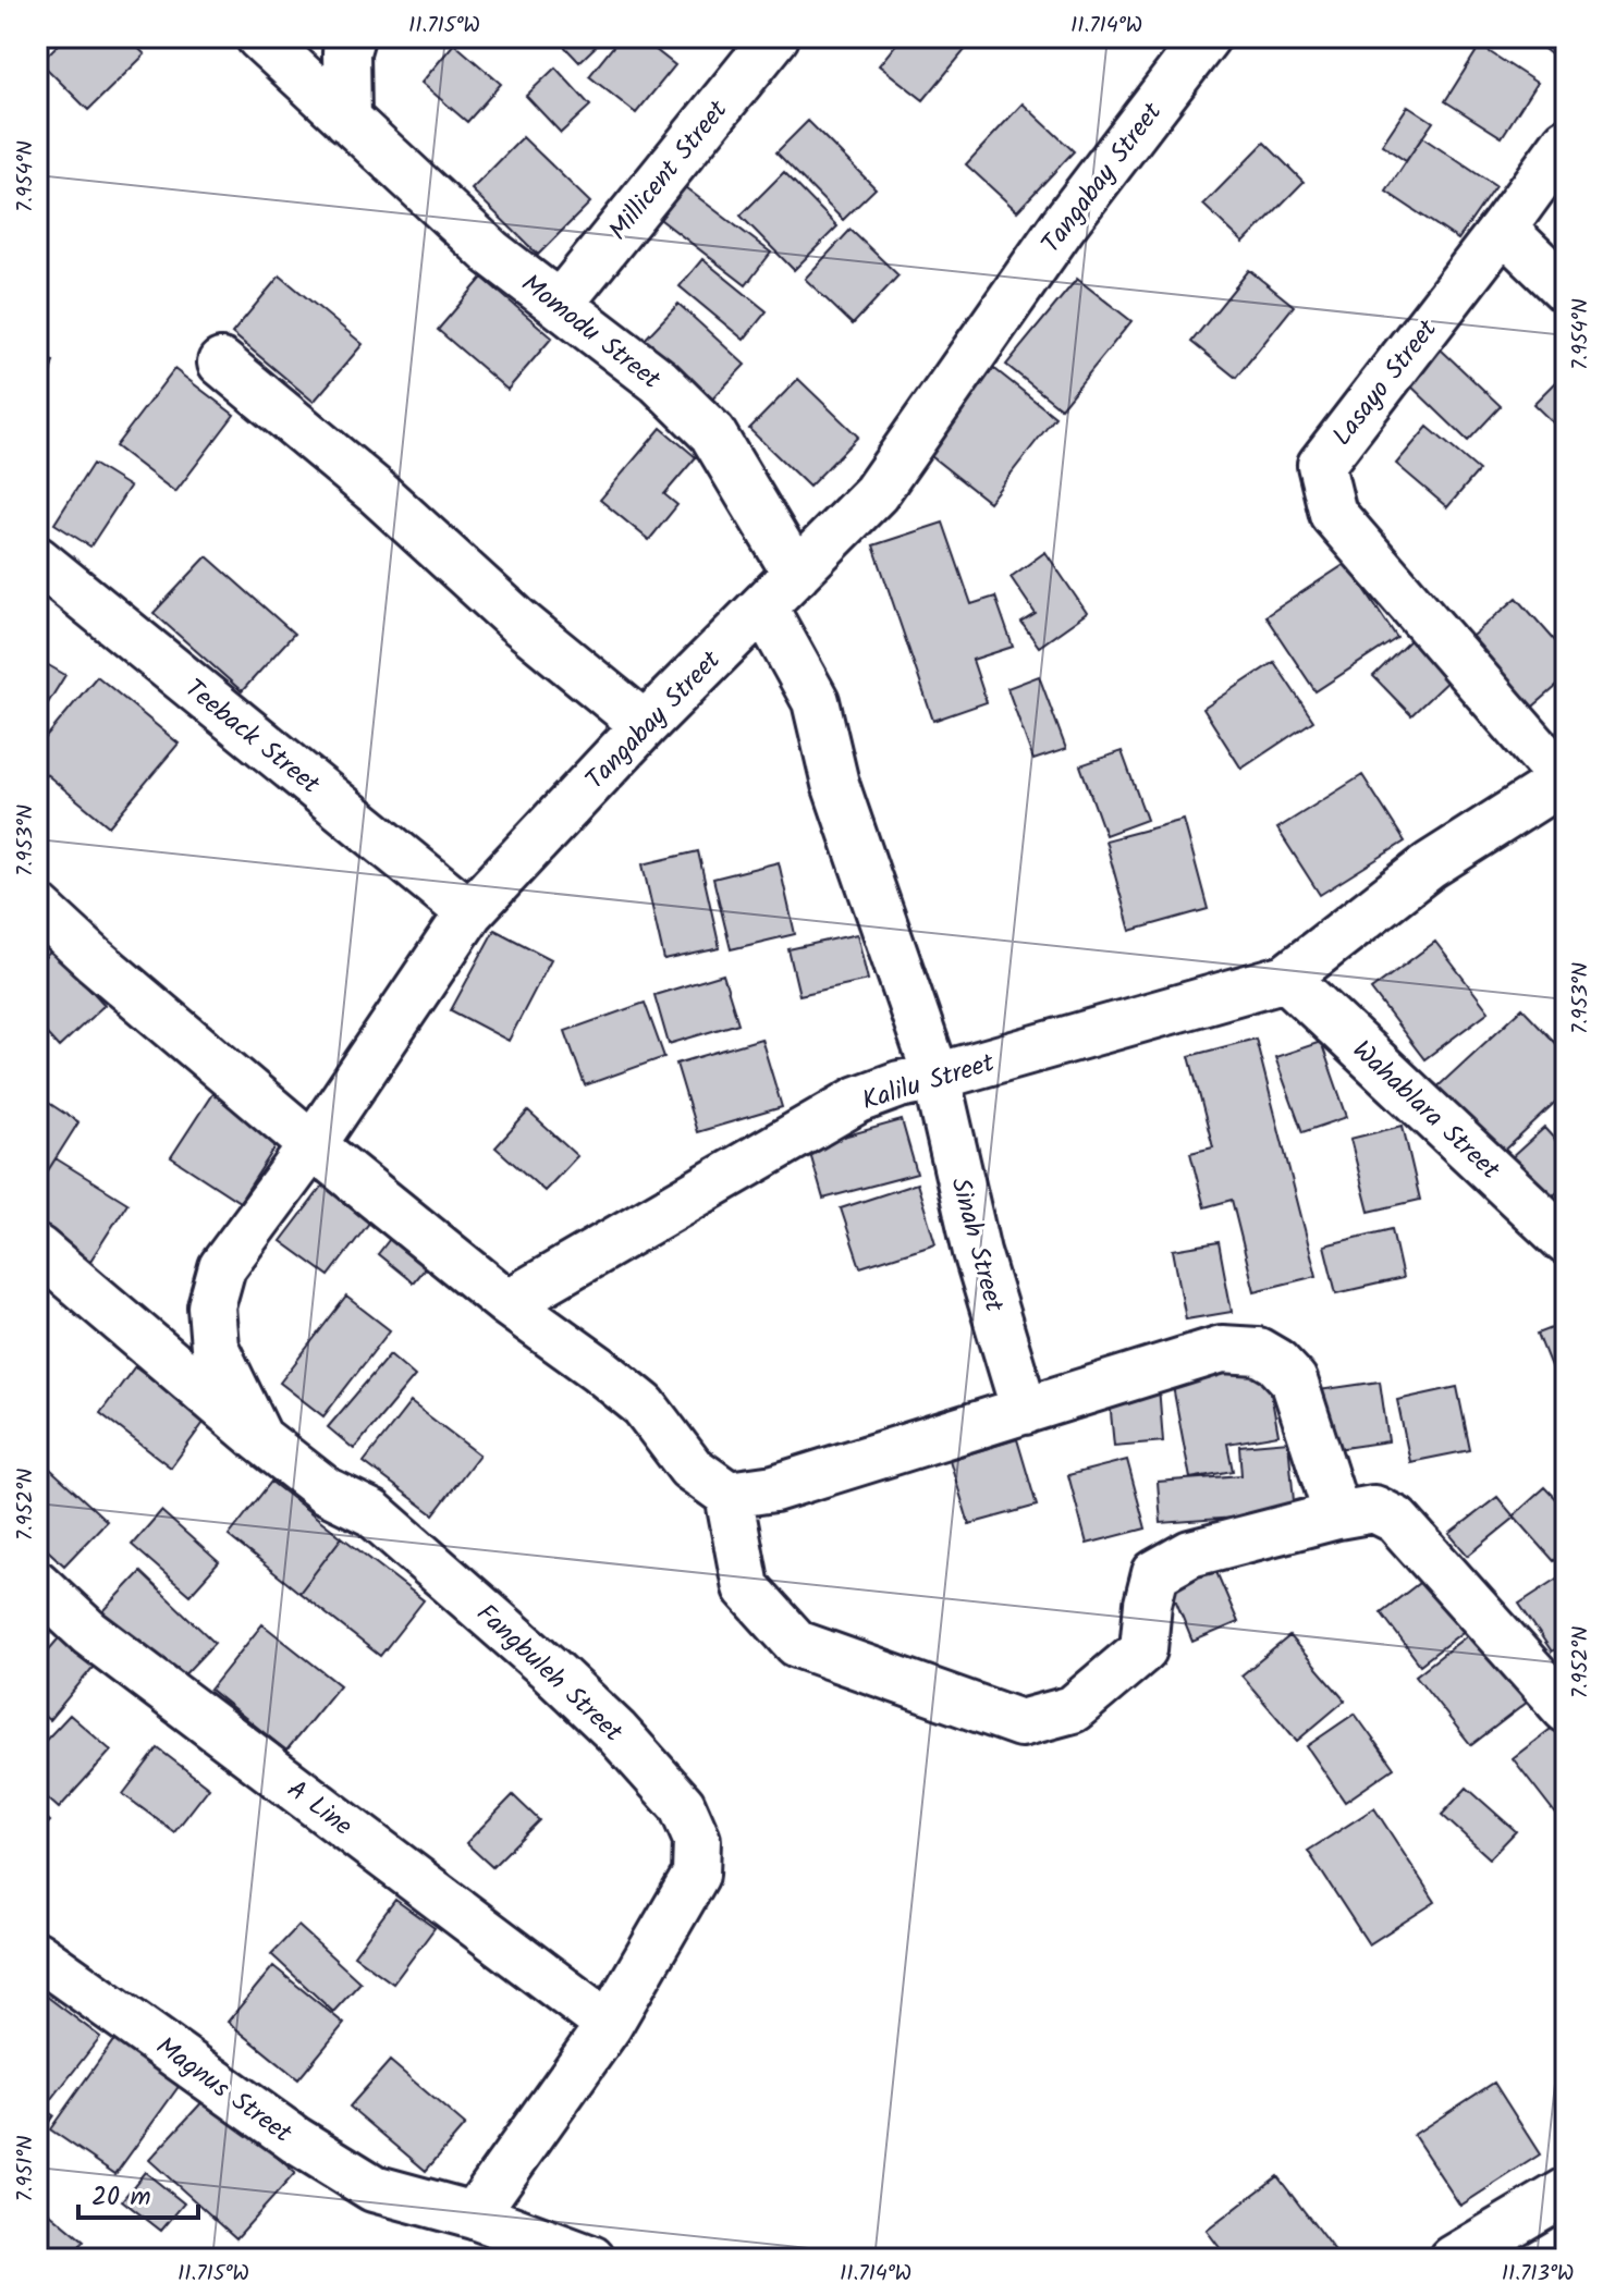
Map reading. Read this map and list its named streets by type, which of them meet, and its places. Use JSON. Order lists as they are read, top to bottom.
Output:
{
  "streets": {
    "street": [
      "Millicent Street",
      "Tangabay Street",
      "Momodu Street",
      "Lasayo Street",
      "Teeback Street",
      "Kalilu Street",
      "Wahablara Street",
      "Sinah Street",
      "Fangbuleh Street",
      "A Line",
      "Magnus Street"
    ]
  },
  "crossings": [
    ["Millicent Street", "Momodu Street"],
    ["Tangabay Street", "Momodu Street"],
    ["Tangabay Street", "Teeback Street"],
    ["Tangabay Street", "Sinah Street"],
    ["Tangabay Street", "Fangbuleh Street"],
    ["Kalilu Street", "Wahablara Street"],
    ["Kalilu Street", "Sinah Street"],
    ["Fangbuleh Street", "A Line"],
    ["Fangbuleh Street", "Magnus Street"]
  ],
  "scale_bar": "20 m",
  "coordinates": [
    "11.715°W",
    "11.714°W",
    "7.954°N",
    "7.953°N",
    "7.952°N",
    "7.951°N",
    "11.713°W"
  ]
}
